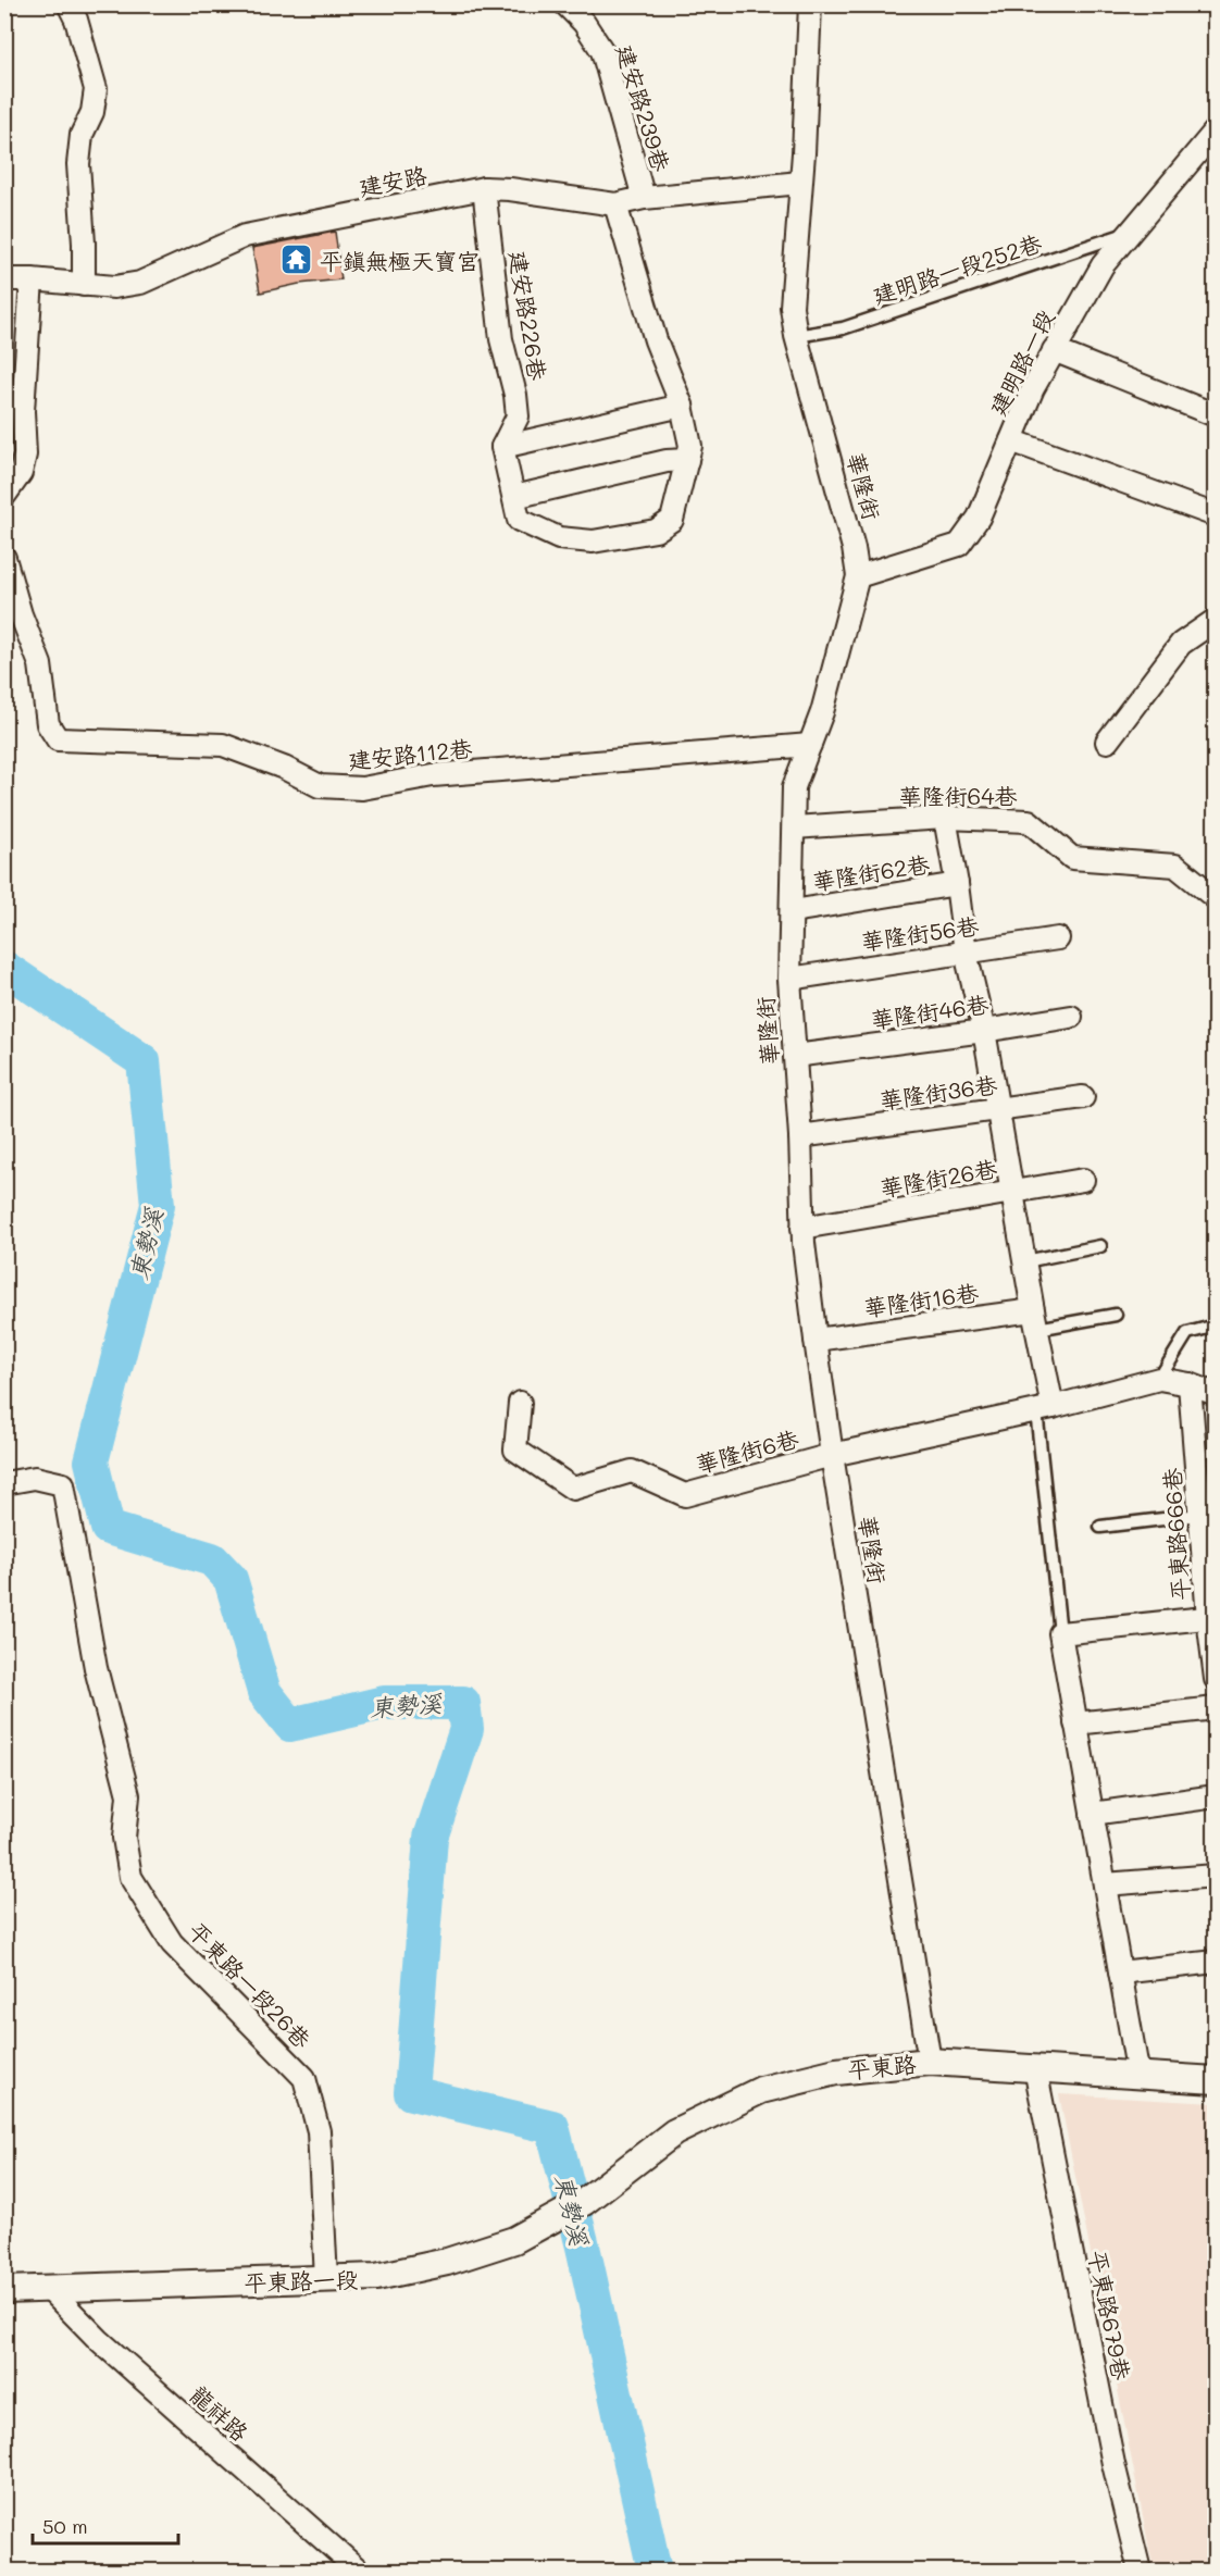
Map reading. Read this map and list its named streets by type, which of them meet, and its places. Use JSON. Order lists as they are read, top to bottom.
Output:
{
  "streets": {
    "street": [
      "建安路239巷",
      "建安路",
      "建安路226巷",
      "建明路一段",
      "華隆街",
      "建安路112巷",
      "華隆街64巷",
      "華隆街62巷",
      "華隆街56巷",
      "華隆街46巷",
      "華隆街36巷",
      "華隆街26巷",
      "華隆街16巷",
      "華隆街6巷",
      "平東路666巷",
      "平東路一段26巷",
      "平東路",
      "平東路一段",
      "平東路679巷",
      "龍祥路"
    ],
    "lane": ["建明路一段252巷"]
  },
  "crossings": [
    ["建安路239巷", "建安路"],
    ["建安路", "建安路226巷"],
    ["建安路", "華隆街"],
    ["建明路一段252巷", "建明路一段"],
    ["建明路一段252巷", "華隆街"],
    ["建明路一段", "華隆街"],
    ["華隆街", "建安路112巷"],
    ["華隆街", "華隆街64巷"],
    ["華隆街", "華隆街62巷"],
    ["華隆街", "華隆街56巷"],
    ["華隆街", "華隆街46巷"],
    ["華隆街", "華隆街36巷"],
    ["華隆街", "華隆街26巷"],
    ["華隆街", "華隆街16巷"],
    ["華隆街", "華隆街6巷"],
    ["華隆街", "平東路"],
    ["平東路一段26巷", "平東路一段"],
    ["平東路", "平東路一段"],
    ["平東路", "平東路679巷"],
    ["平東路一段", "龍祥路"]
  ],
  "water": ["東勢溪"],
  "places": {
    "temple": ["平鎮無極天寶宮"]
  },
  "scale_bar": "50 m"
}
